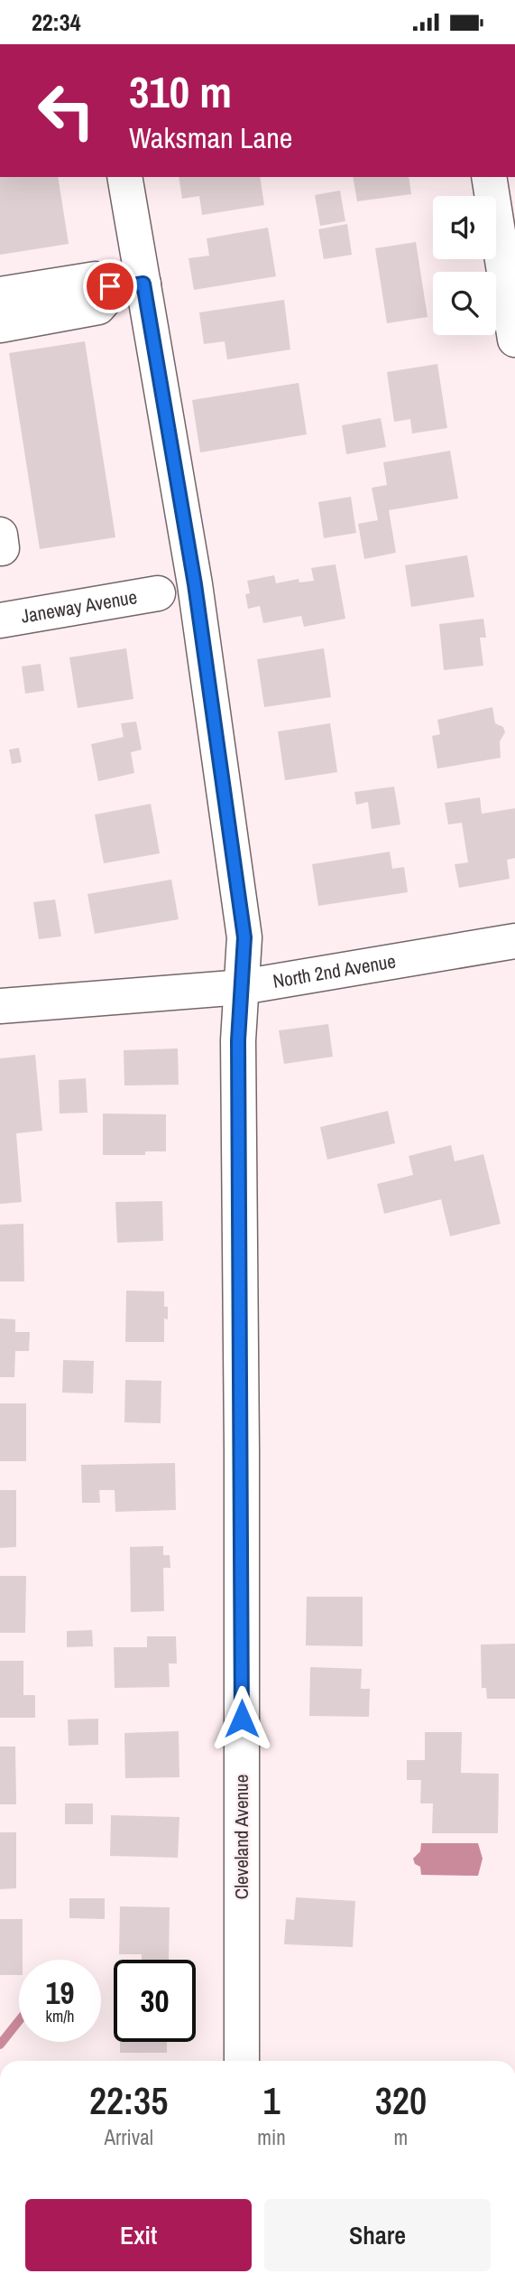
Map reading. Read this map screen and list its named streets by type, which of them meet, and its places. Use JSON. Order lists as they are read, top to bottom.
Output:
{
  "streets": {
    "street": ["Janeway Avenue", "North 2nd Avenue", "Cleveland Avenue"]
  },
  "crossings": [
    ["North 2nd Avenue", "Cleveland Avenue"]
  ],
  "page": {
    "status": "22:34",
    "turn": ["310 m", "Waksman Lane"],
    "speed": "19 km/h",
    "limit": "30",
    "eta": [
      "22:35",
      "Arrival",
      "1",
      "min",
      "320",
      "m"
    ],
    "buttons": ["Exit", "Share"]
  }
}
